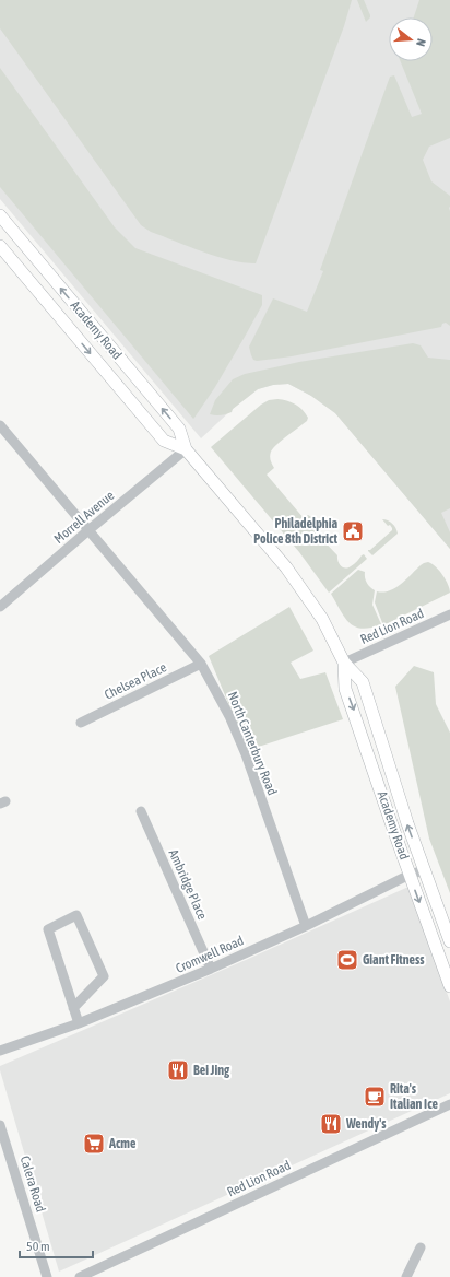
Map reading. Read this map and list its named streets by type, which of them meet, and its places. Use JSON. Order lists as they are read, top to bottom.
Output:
{
  "streets": {
    "main road": ["Academy Road"],
    "street": [
      "Morrell Avenue",
      "Red Lion Road",
      "Chelsea Place",
      "North Canterbury Road",
      "Ambridge Place",
      "Cromwell Road",
      "Calera Road"
    ]
  },
  "crossings": [
    ["Academy Road", "Morrell Avenue"],
    ["Academy Road", "Red Lion Road"],
    ["Academy Road", "Cromwell Road"],
    ["Morrell Avenue", "North Canterbury Road"],
    ["Chelsea Place", "North Canterbury Road"],
    ["North Canterbury Road", "Cromwell Road"],
    ["Ambridge Place", "Cromwell Road"]
  ],
  "places": {
    "public building": ["Philadelphia Police 8th District"],
    "sports": ["Giant Fitness"],
    "restaurant": ["Bei Jing", "Wendy's"],
    "cafe": ["Rita's Italian Ice"],
    "supermarket": ["Acme"]
  },
  "scale_bar": "50 m",
  "north": "right"
}
